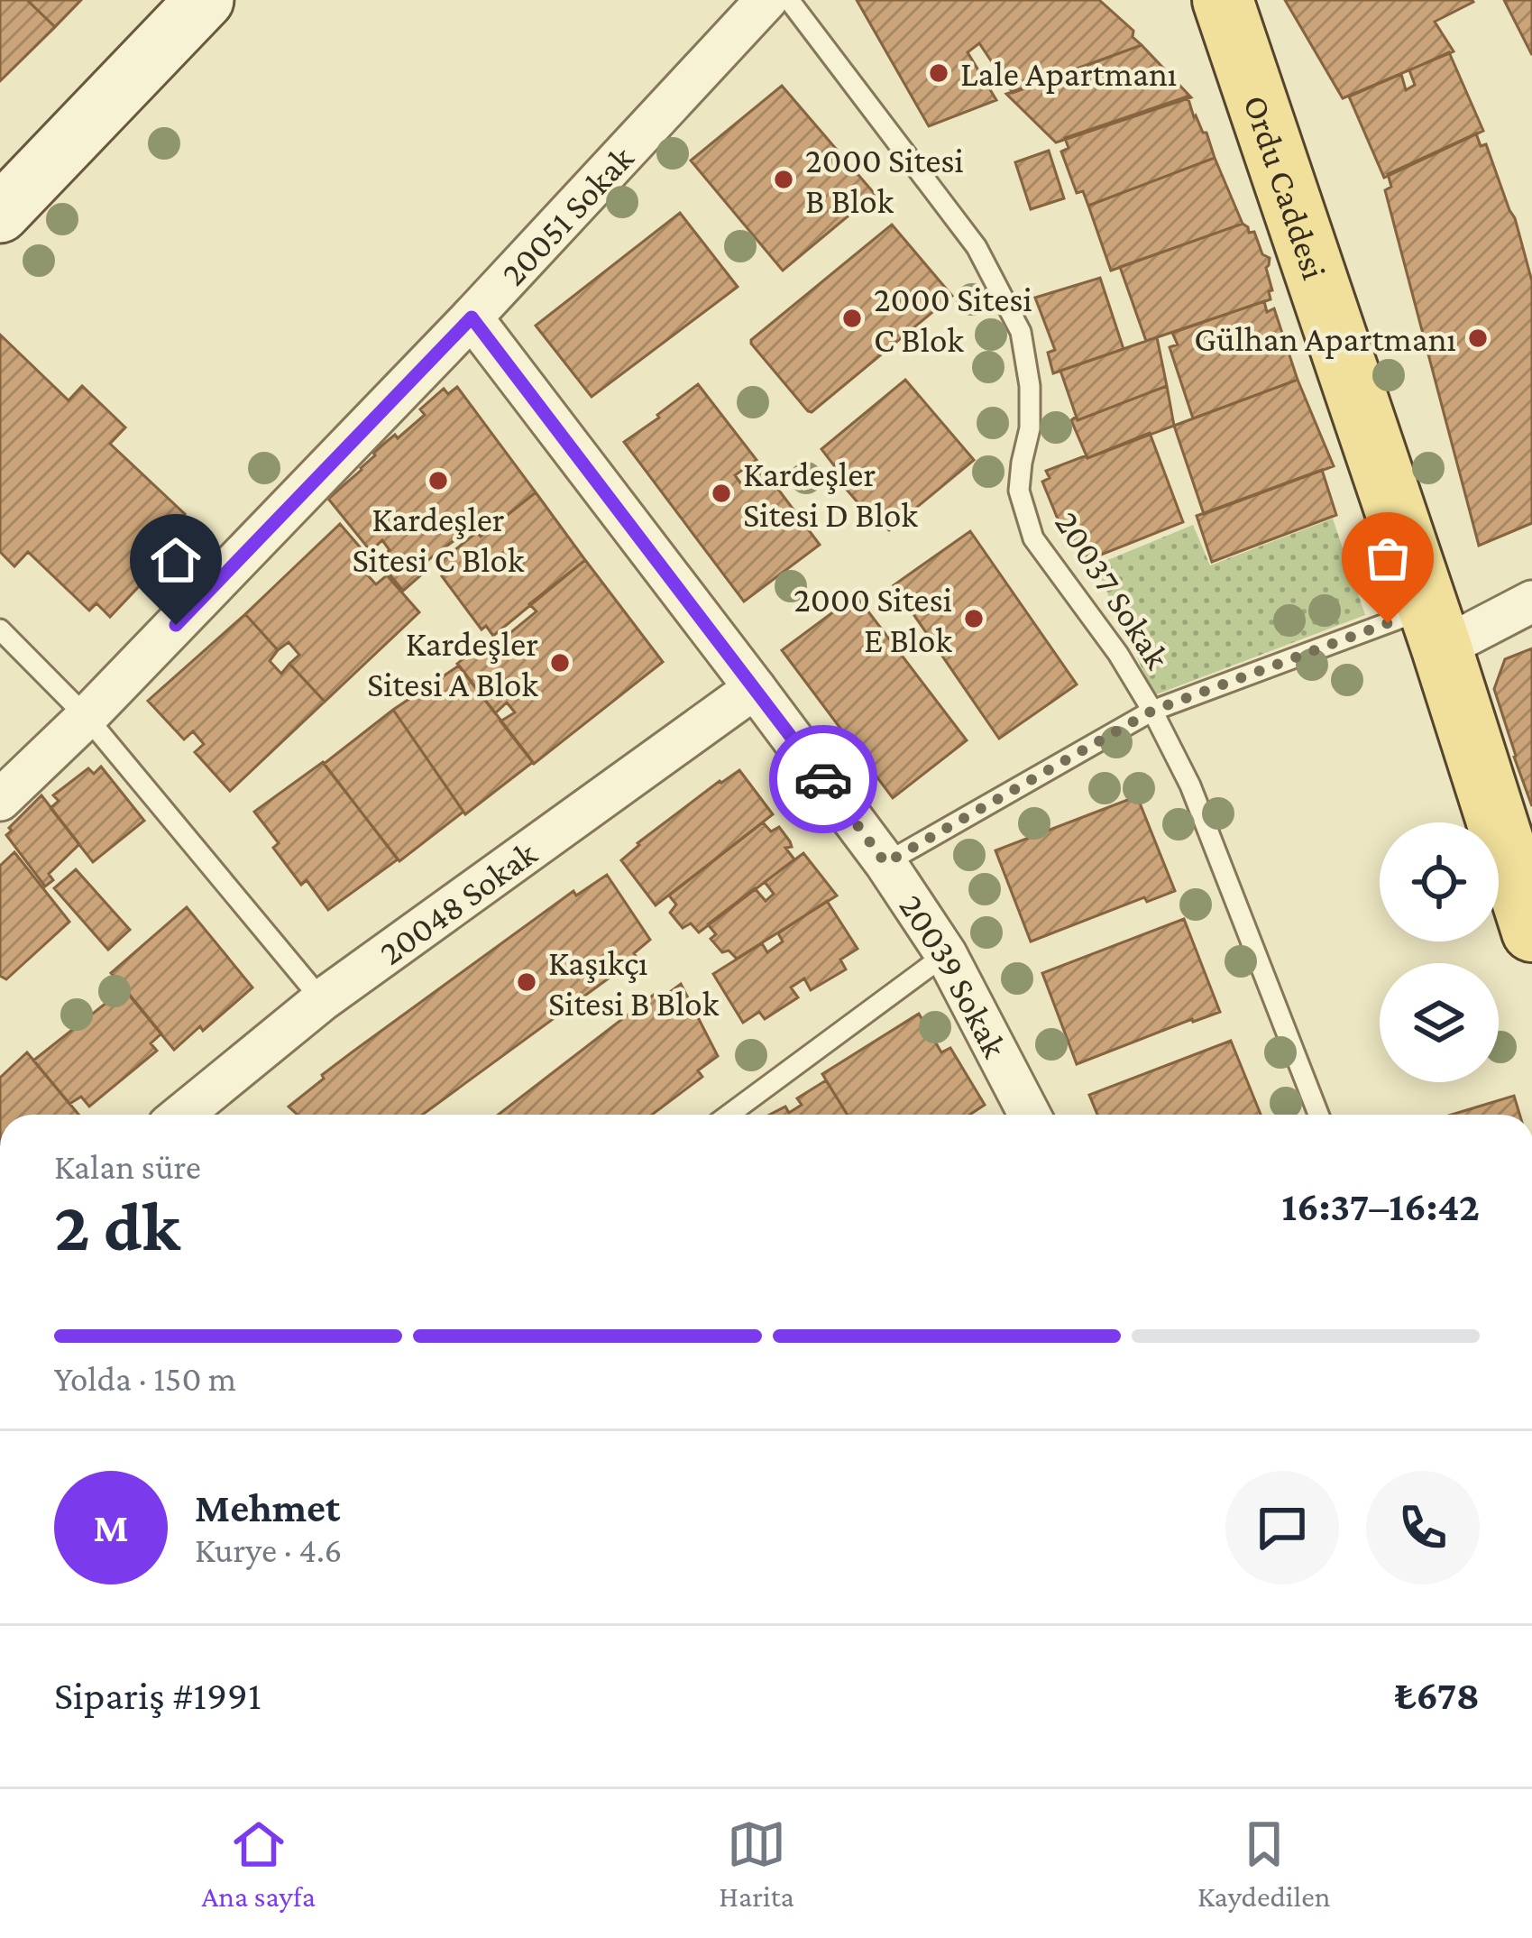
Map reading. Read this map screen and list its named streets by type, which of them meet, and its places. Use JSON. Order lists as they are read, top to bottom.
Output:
{
  "streets": {
    "main road": ["Ordu Caddesi"],
    "street": ["20051 Sokak", "20048 Sokak", "20039 Sokak"],
    "lane": ["20037 Sokak"]
  },
  "crossings": [
    ["20051 Sokak", "20039 Sokak"],
    ["20048 Sokak", "20039 Sokak"]
  ],
  "places": [
    "Lale Apartmanı",
    "2000 Sitesi B Blok",
    "2000 Sitesi C Blok",
    "Gülhan Apartmanı",
    "Kardeşler Sitesi C Blok",
    "Kardeşler Sitesi D Blok",
    "2000 Sitesi E Blok",
    "Kardeşler Sitesi A Blok",
    "Kaşıkçı Sitesi B Blok"
  ],
  "page": {
    "heading": ["2 dk", "Kalan süre", "16:37–16:42"],
    "panel": [
      "Mehmet",
      "Kurye · 4.6",
      "Sipariş #1991",
      "₺678"
    ],
    "bar": "Yolda · 150 m",
    "round": "M",
    "tabs": ["Ana sayfa", "Harita", "Kaydedilen"]
  }
}
